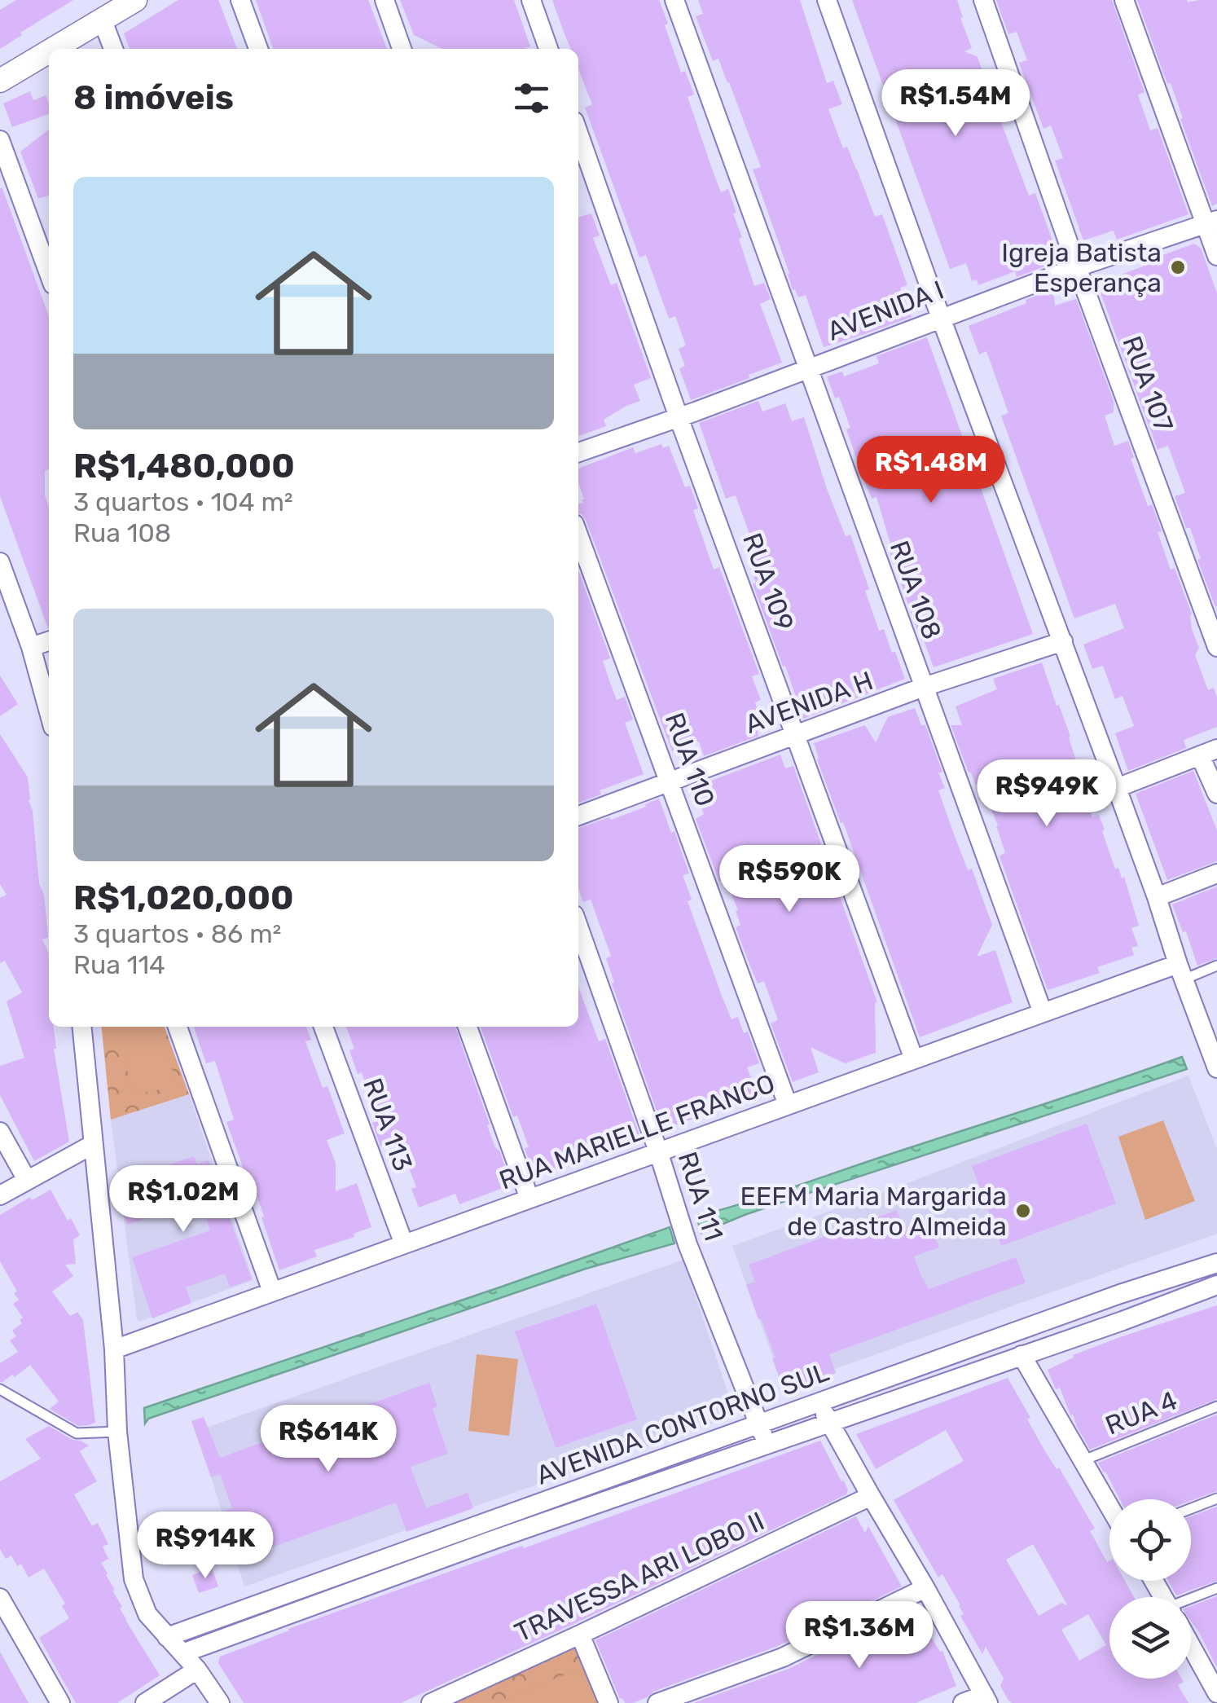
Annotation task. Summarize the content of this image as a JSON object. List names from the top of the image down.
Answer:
{
  "streets": {
    "street": [
      "AVENIDA I",
      "RUA 107",
      "RUA 109",
      "RUA 108",
      "AVENIDA H",
      "RUA 110",
      "RUA 113",
      "RUA MARIELLE FRANCO",
      "RUA 111",
      "AVENIDA CONTORNO SUL",
      "TRAVESSA ARI LOBO II"
    ],
    "lane": ["RUA 4"]
  },
  "crossings": [
    ["AVENIDA I", "RUA 107"],
    ["AVENIDA I", "RUA 109"],
    ["AVENIDA I", "RUA 108"],
    ["RUA 109", "AVENIDA H"],
    ["RUA 109", "RUA MARIELLE FRANCO"],
    ["RUA 108", "AVENIDA H"],
    ["RUA 108", "RUA MARIELLE FRANCO"],
    ["AVENIDA H", "RUA 110"],
    ["RUA 110", "RUA MARIELLE FRANCO"],
    ["RUA 113", "RUA MARIELLE FRANCO"],
    ["RUA MARIELLE FRANCO", "RUA 111"],
    ["RUA 111", "AVENIDA CONTORNO SUL"]
  ],
  "places": ["Igreja Batista Esperança", "EEFM Maria Margarida de Castro Almeida"],
  "page": {
    "heading": "8 imóveis",
    "price": [
      "R$1.54M",
      "R$1.48M",
      "R$949K",
      "R$590K",
      "R$1.02M",
      "R$614K",
      "R$914K",
      "R$1.36M"
    ],
    "list": [
      {
        "name": "R$1,480,000",
        "note": "3 quartos · 104 m² · Rua 108"
      },
      {
        "name": "R$1,020,000",
        "note": "3 quartos · 86 m² · Rua 114"
      }
    ]
  }
}
